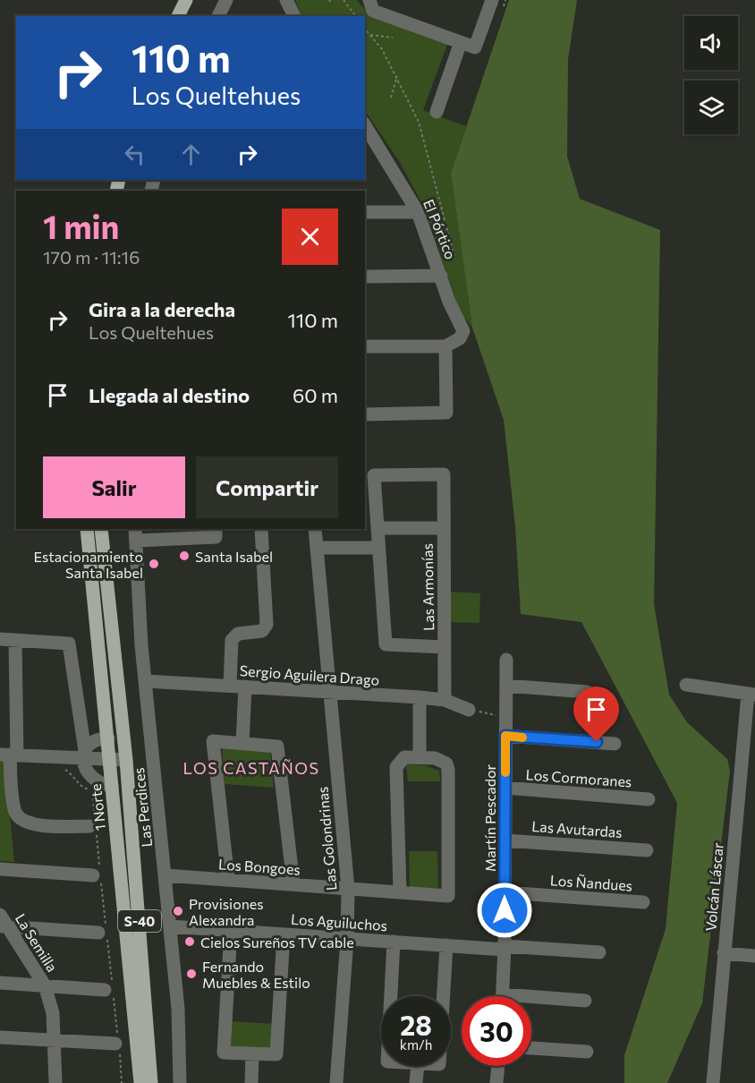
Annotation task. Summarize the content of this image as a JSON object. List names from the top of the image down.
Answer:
{
  "streets": {
    "main road": ["1 Norte", "S-40"],
    "street": [
      "El Pórtico",
      "Las Armonías",
      "Sergio Aguilera Drago",
      "Los Cormoranes",
      "Las Perdices",
      "Martín Pescador",
      "Las Avutardas",
      "Las Golondrinas",
      "Los Bongoes",
      "Los Ñandues",
      "Volcán Láscar",
      "Los Aguiluchos",
      "La Semilla"
    ]
  },
  "crossings": [
    ["Las Armonías", "Sergio Aguilera Drago"],
    ["Sergio Aguilera Drago", "Las Perdices"],
    ["Sergio Aguilera Drago", "Las Golondrinas"],
    ["Los Cormoranes", "Martín Pescador"],
    ["Las Perdices", "Los Bongoes"],
    ["Las Perdices", "Los Aguiluchos"],
    ["Martín Pescador", "Las Avutardas"],
    ["Martín Pescador", "Los Ñandues"],
    ["Martín Pescador", "Los Aguiluchos"],
    ["Las Golondrinas", "Los Bongoes"],
    ["Las Golondrinas", "Los Aguiluchos"]
  ],
  "districts": ["LOS CASTAÑOS"],
  "places": [
    "Santa Isabel",
    "Estacionamiento Santa Isabel",
    "Provisiones Alexandra",
    "Cielos Sureños TV cable",
    "Fernando Muebles & Estilo"
  ],
  "page": {
    "turn": ["110 m", "Los Queltehues"],
    "heading": ["1 min", "170 m · 11:16"],
    "list": [
      {
        "name": "Gira a la derecha",
        "note": "Los Queltehues",
        "value": "110 m"
      },
      {
        "name": "Llegada al destino",
        "value": "60 m"
      }
    ],
    "buttons": ["Salir", "Compartir"],
    "speed": "28 km/h",
    "limit": "30"
  }
}
